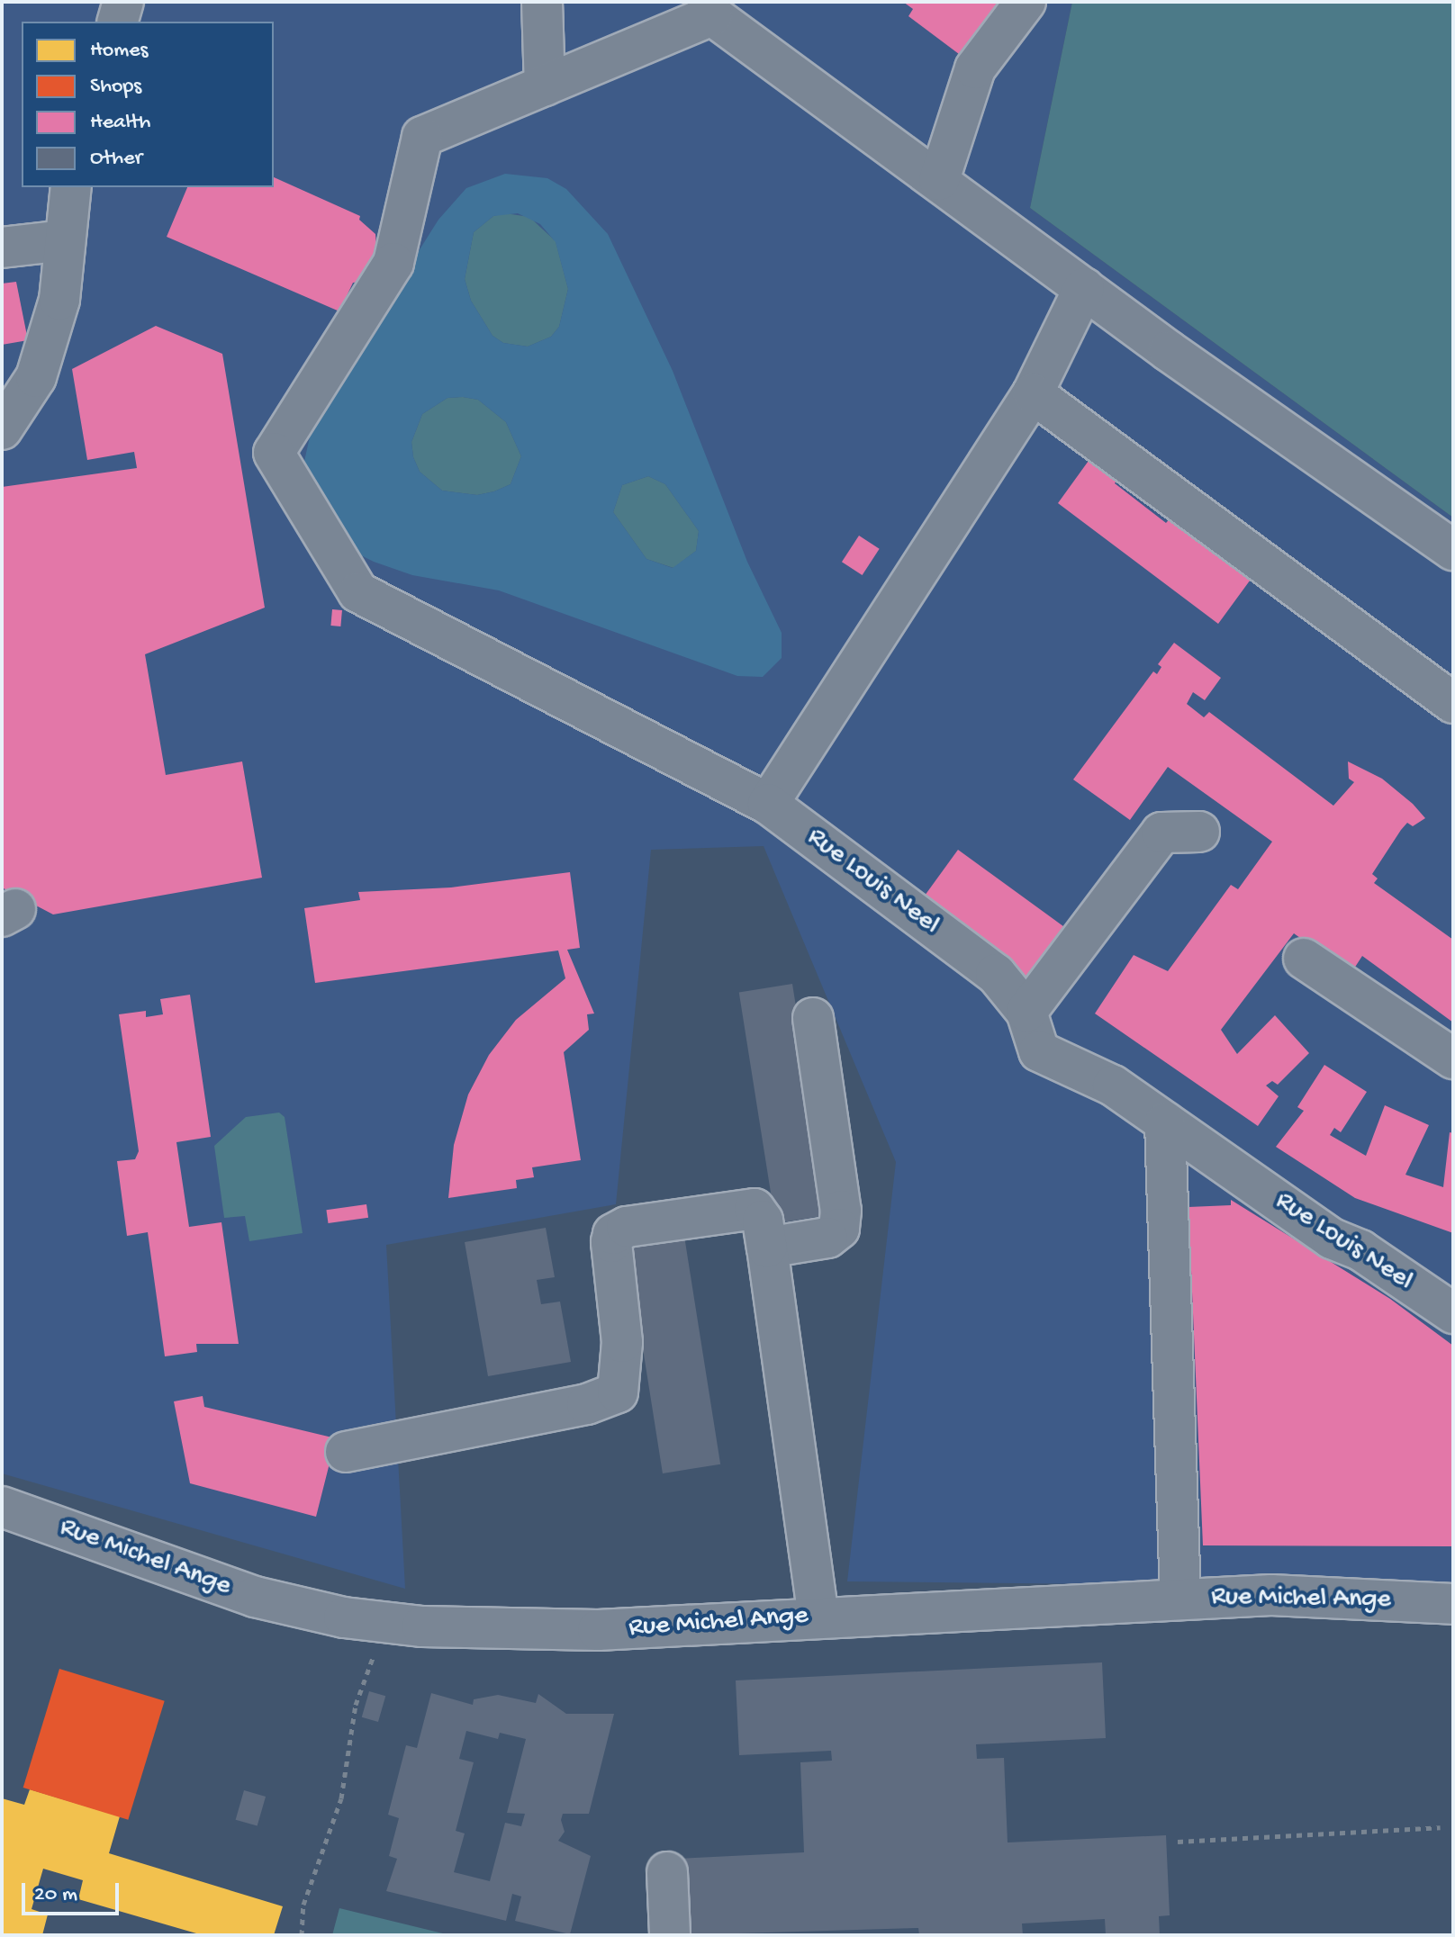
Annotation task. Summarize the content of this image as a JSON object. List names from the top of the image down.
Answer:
{
  "streets": {
    "street": ["Rue Louis Neel", "Rue Michel Ange"]
  },
  "legend": [
    "Homes",
    "Shops",
    "Health",
    "Other"
  ],
  "scale_bar": "20 m"
}
